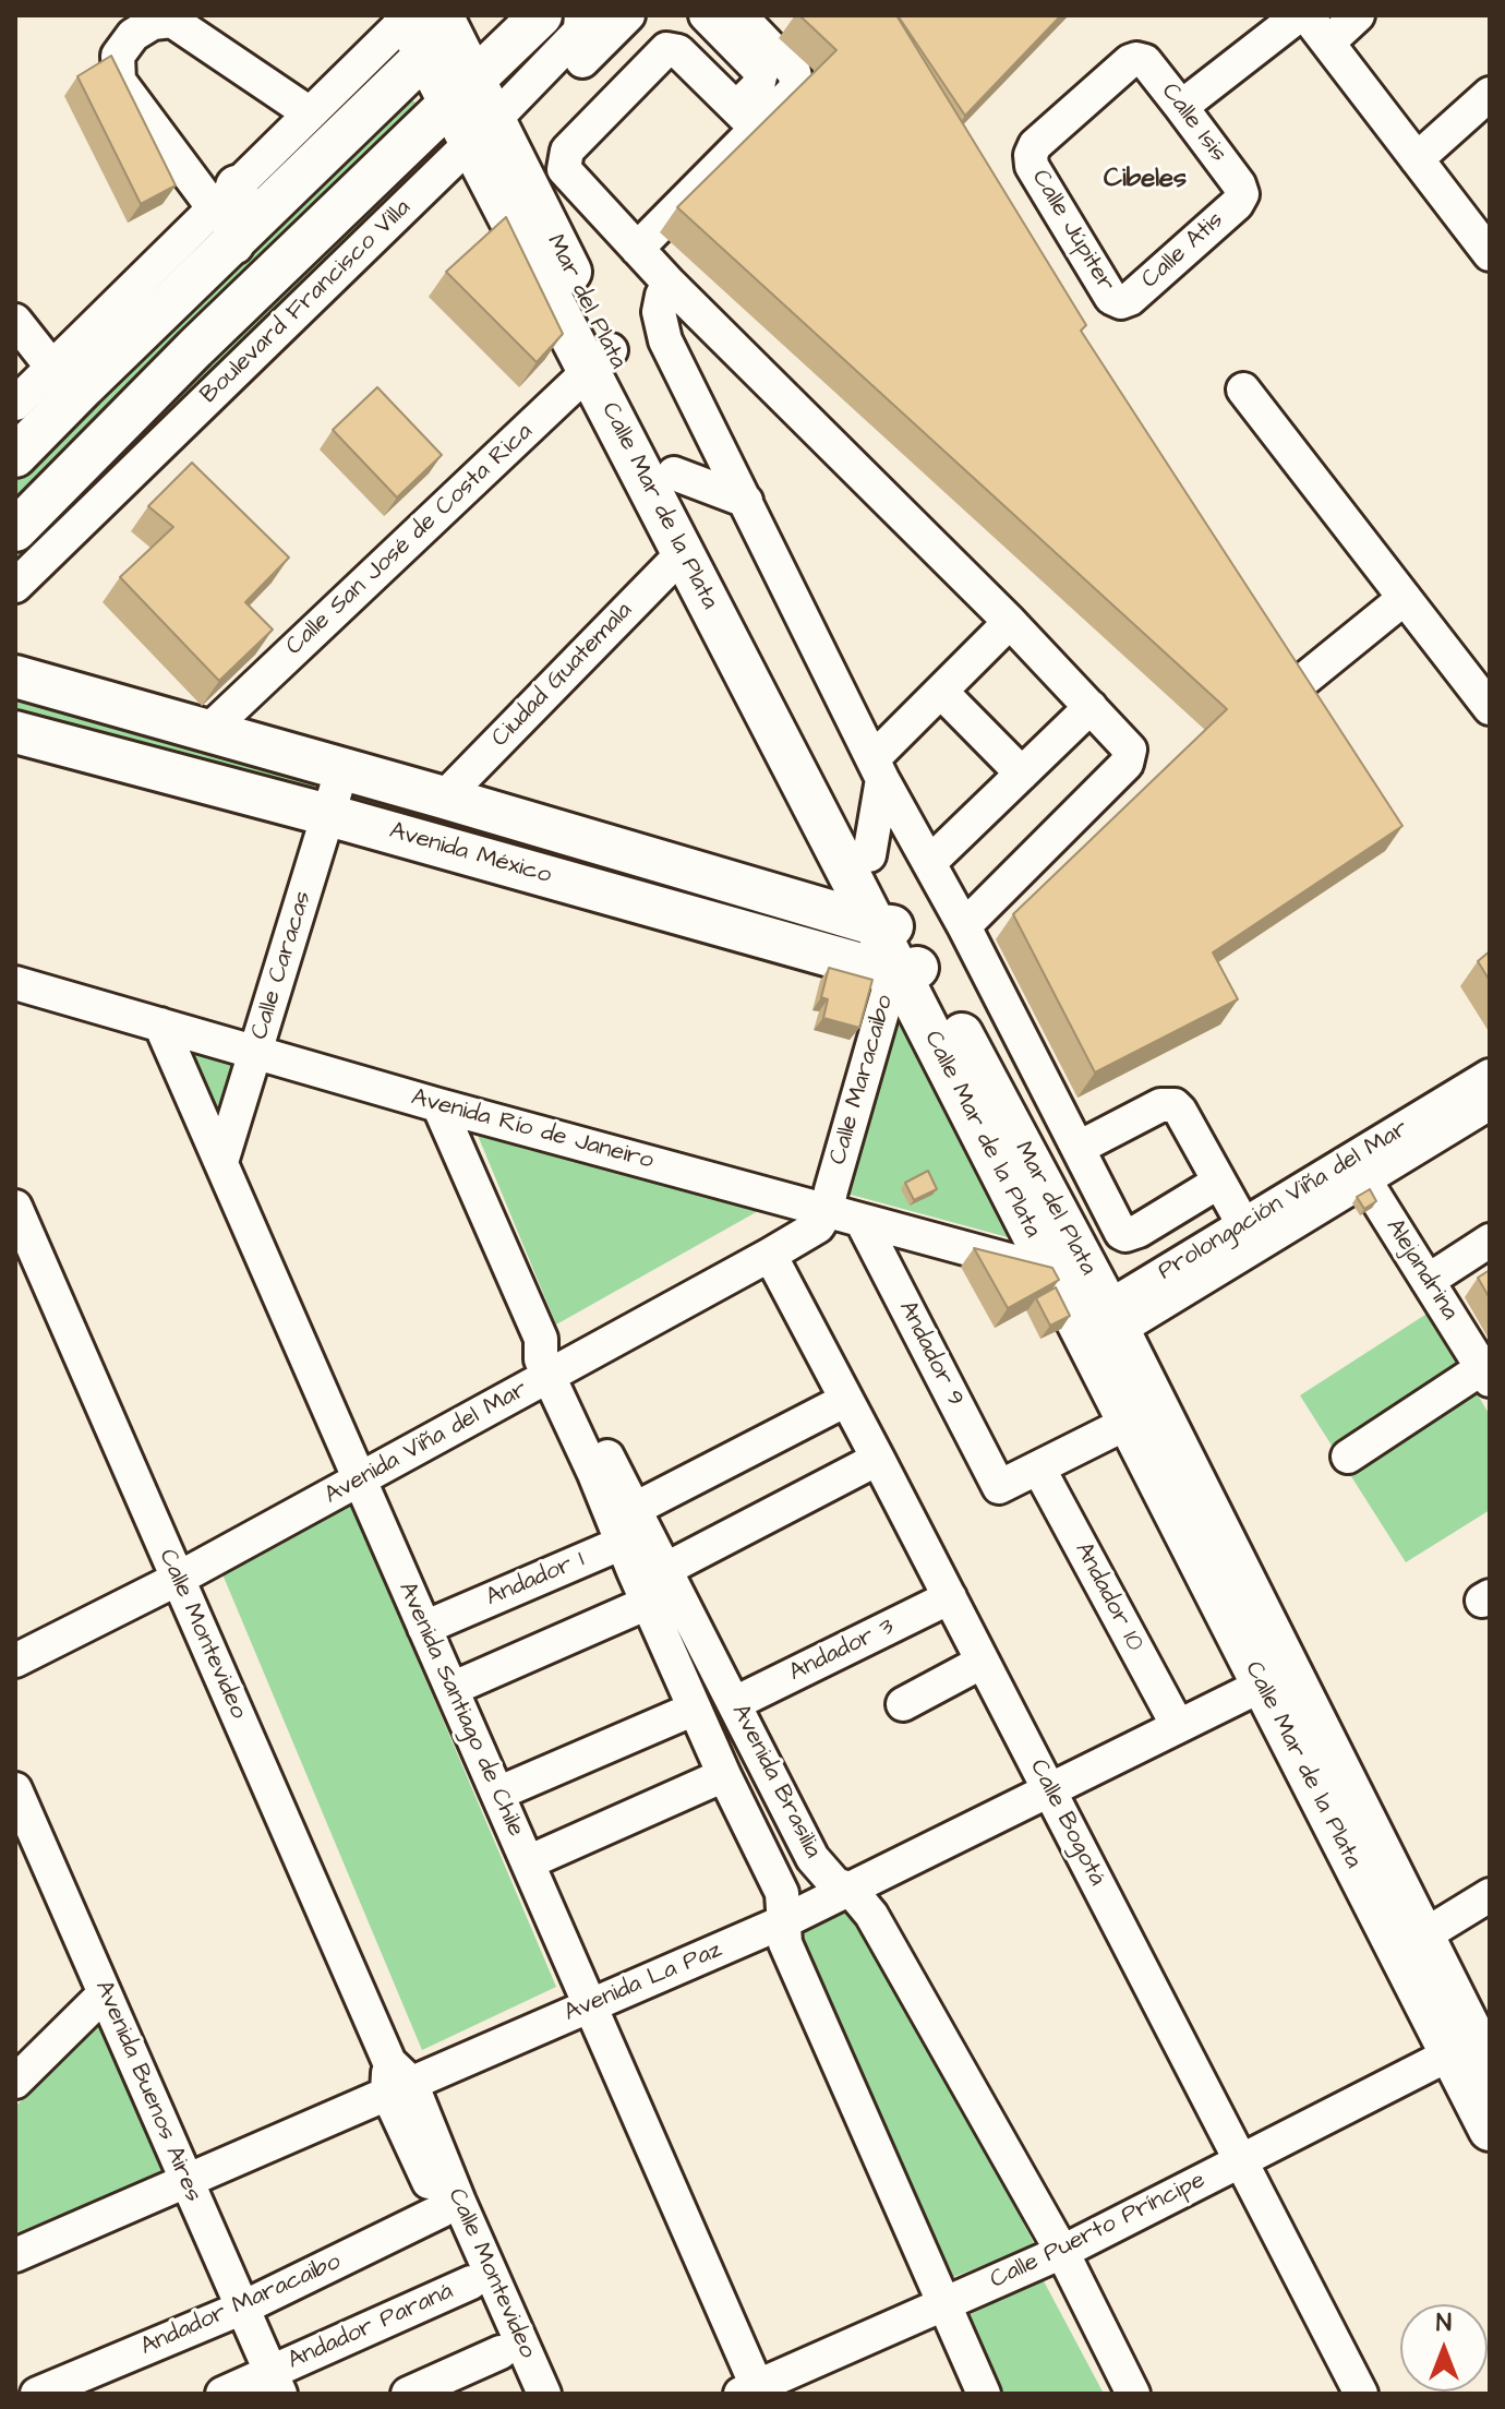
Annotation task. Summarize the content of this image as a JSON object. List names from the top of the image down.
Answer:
{
  "streets": {
    "main road": [
      "Boulevard Francisco Villa",
      "Mar del Plata",
      "Calle Mar de la Plata",
      "Avenida México"
    ],
    "street": [
      "Calle Isis",
      "Calle Júpiter",
      "Calle Atis",
      "Calle San José de Costa Rica",
      "Ciudad Guatemala",
      "Calle Caracas",
      "Calle Maracaibo",
      "Avenida Río de Janeiro",
      "Prolongación Viña del Mar",
      "Alejandrina",
      "Andador 9",
      "Avenida Viña del Mar",
      "Andador 1",
      "Andador 10",
      "Calle Montevideo",
      "Andador 3",
      "Avenida Santiago de Chile",
      "Avenida Brasilia",
      "Calle Bogotá",
      "Avenida La Paz",
      "Avenida Buenos Aires",
      "Calle Puerto Príncipe",
      "Andador Maracaibo",
      "Andador Paraná"
    ]
  },
  "crossings": [
    ["Calle Isis", "Calle Júpiter"],
    ["Calle Isis", "Calle Atis"],
    ["Calle Júpiter", "Calle Atis"],
    ["Boulevard Francisco Villa", "Mar del Plata"],
    ["Mar del Plata", "Calle Mar de la Plata"],
    ["Mar del Plata", "Calle San José de Costa Rica"],
    ["Mar del Plata", "Avenida México"],
    ["Mar del Plata", "Calle Maracaibo"],
    ["Mar del Plata", "Prolongación Viña del Mar"],
    ["Calle Mar de la Plata", "Calle San José de Costa Rica"],
    ["Calle Mar de la Plata", "Ciudad Guatemala"],
    ["Calle Mar de la Plata", "Avenida México"],
    ["Calle Mar de la Plata", "Calle Maracaibo"],
    ["Calle Mar de la Plata", "Avenida Río de Janeiro"],
    ["Calle Mar de la Plata", "Prolongación Viña del Mar"],
    ["Calle Mar de la Plata", "Avenida La Paz"],
    ["Calle Mar de la Plata", "Calle Puerto Príncipe"],
    ["Calle San José de Costa Rica", "Avenida México"],
    ["Ciudad Guatemala", "Avenida México"],
    ["Avenida México", "Calle Caracas"],
    ["Avenida México", "Calle Maracaibo"],
    ["Calle Caracas", "Avenida Río de Janeiro"],
    ["Calle Caracas", "Avenida Santiago de Chile"],
    ["Calle Maracaibo", "Avenida Río de Janeiro"],
    ["Calle Maracaibo", "Avenida Viña del Mar"],
    ["Avenida Río de Janeiro", "Andador 9"],
    ["Avenida Río de Janeiro", "Avenida Viña del Mar"],
    ["Avenida Río de Janeiro", "Avenida Santiago de Chile"],
    ["Avenida Río de Janeiro", "Avenida Brasilia"],
    ["Prolongación Viña del Mar", "Alejandrina"],
    ["Andador 9", "Andador 10"],
    ["Avenida Viña del Mar", "Calle Montevideo"],
    ["Avenida Viña del Mar", "Avenida Santiago de Chile"],
    ["Avenida Viña del Mar", "Avenida Brasilia"],
    ["Avenida Viña del Mar", "Calle Bogotá"],
    ["Andador 1", "Avenida Santiago de Chile"],
    ["Andador 1", "Avenida Brasilia"],
    ["Andador 1", "Calle Bogotá"],
    ["Andador 10", "Avenida La Paz"],
    ["Calle Montevideo", "Avenida La Paz"],
    ["Calle Montevideo", "Andador Maracaibo"],
    ["Calle Montevideo", "Andador Paraná"],
    ["Andador 3", "Avenida Brasilia"],
    ["Andador 3", "Calle Bogotá"],
    ["Avenida Santiago de Chile", "Avenida La Paz"],
    ["Avenida Santiago de Chile", "Calle Puerto Príncipe"],
    ["Avenida Brasilia", "Avenida La Paz"],
    ["Avenida Brasilia", "Calle Puerto Príncipe"],
    ["Calle Bogotá", "Avenida La Paz"],
    ["Calle Bogotá", "Calle Puerto Príncipe"],
    ["Avenida La Paz", "Avenida Buenos Aires"],
    ["Avenida Buenos Aires", "Andador Maracaibo"],
    ["Avenida Buenos Aires", "Andador Paraná"]
  ],
  "districts": ["Cibeles"],
  "north": "top"
}
